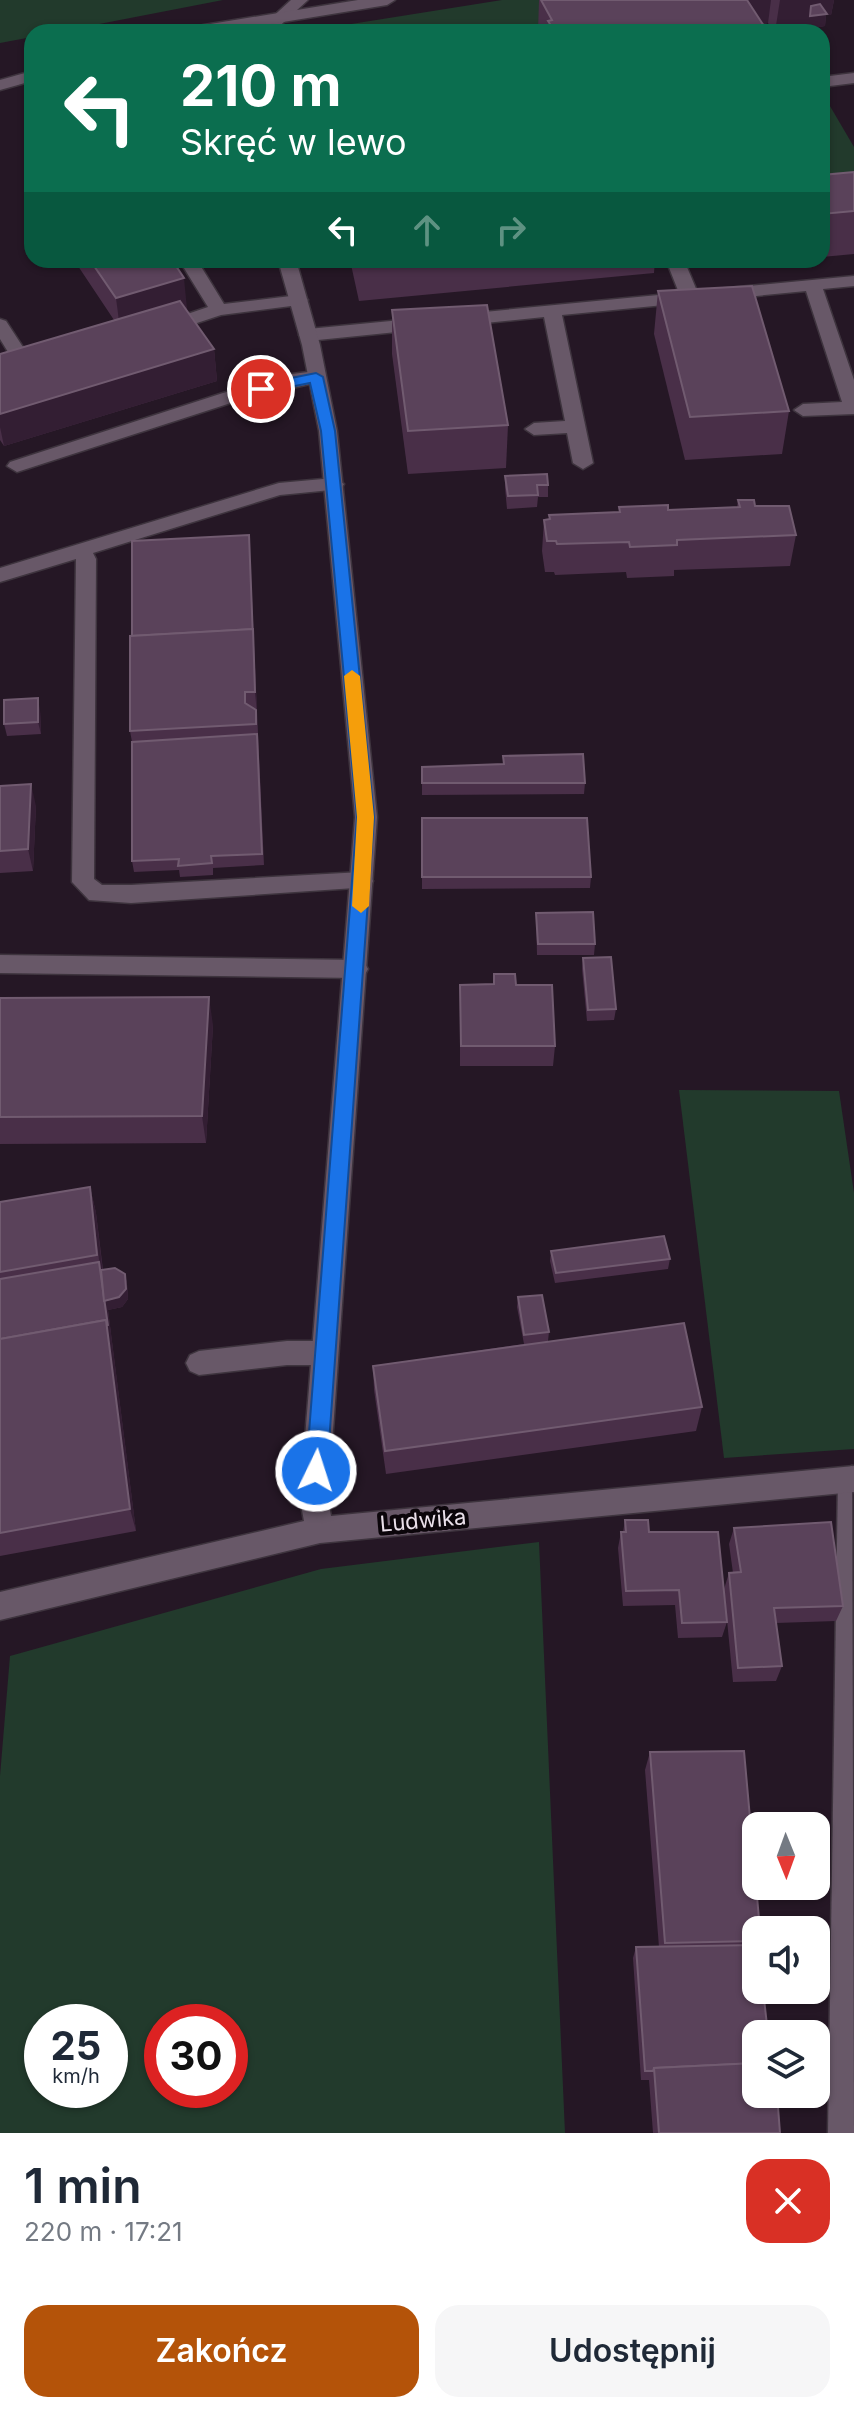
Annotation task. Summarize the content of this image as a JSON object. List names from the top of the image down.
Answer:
{
  "streets": {
    "street": ["Ludwika"]
  },
  "north": "bottom",
  "page": {
    "turn": ["210 m", "Skręć w lewo"],
    "speed": "25 km/h",
    "limit": "30",
    "heading": ["1 min", "220 m · 17:21"],
    "buttons": ["Zakończ", "Udostępnij"]
  }
}
